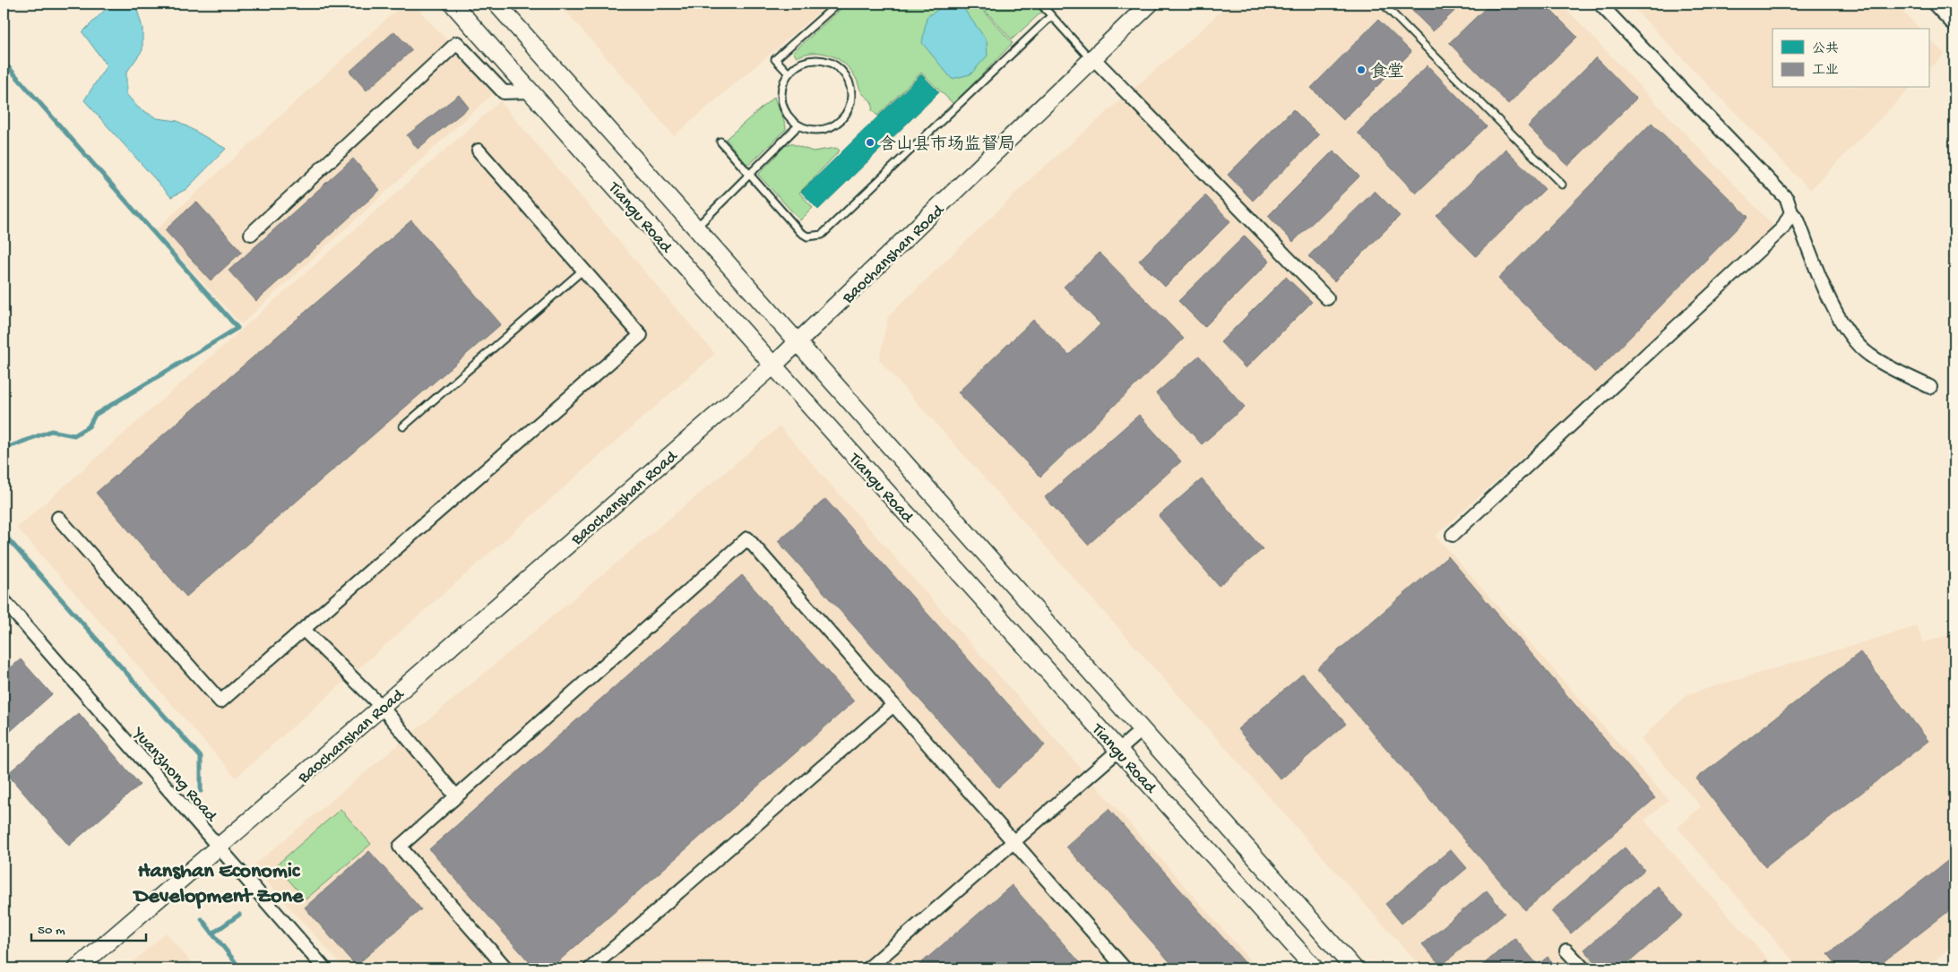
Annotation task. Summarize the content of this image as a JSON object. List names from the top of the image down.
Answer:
{
  "streets": {
    "main road": ["Tiangu Road", "Baochanshan Road"],
    "street": ["Yuanzhong Road"]
  },
  "crossings": [
    ["Tiangu Road", "Baochanshan Road"],
    ["Baochanshan Road", "Yuanzhong Road"]
  ],
  "districts": ["Hanshan Economic Development Zone"],
  "places": ["食堂", "含山县市场监督局"],
  "legend": ["公共", "工业"],
  "scale_bar": "50 m"
}
